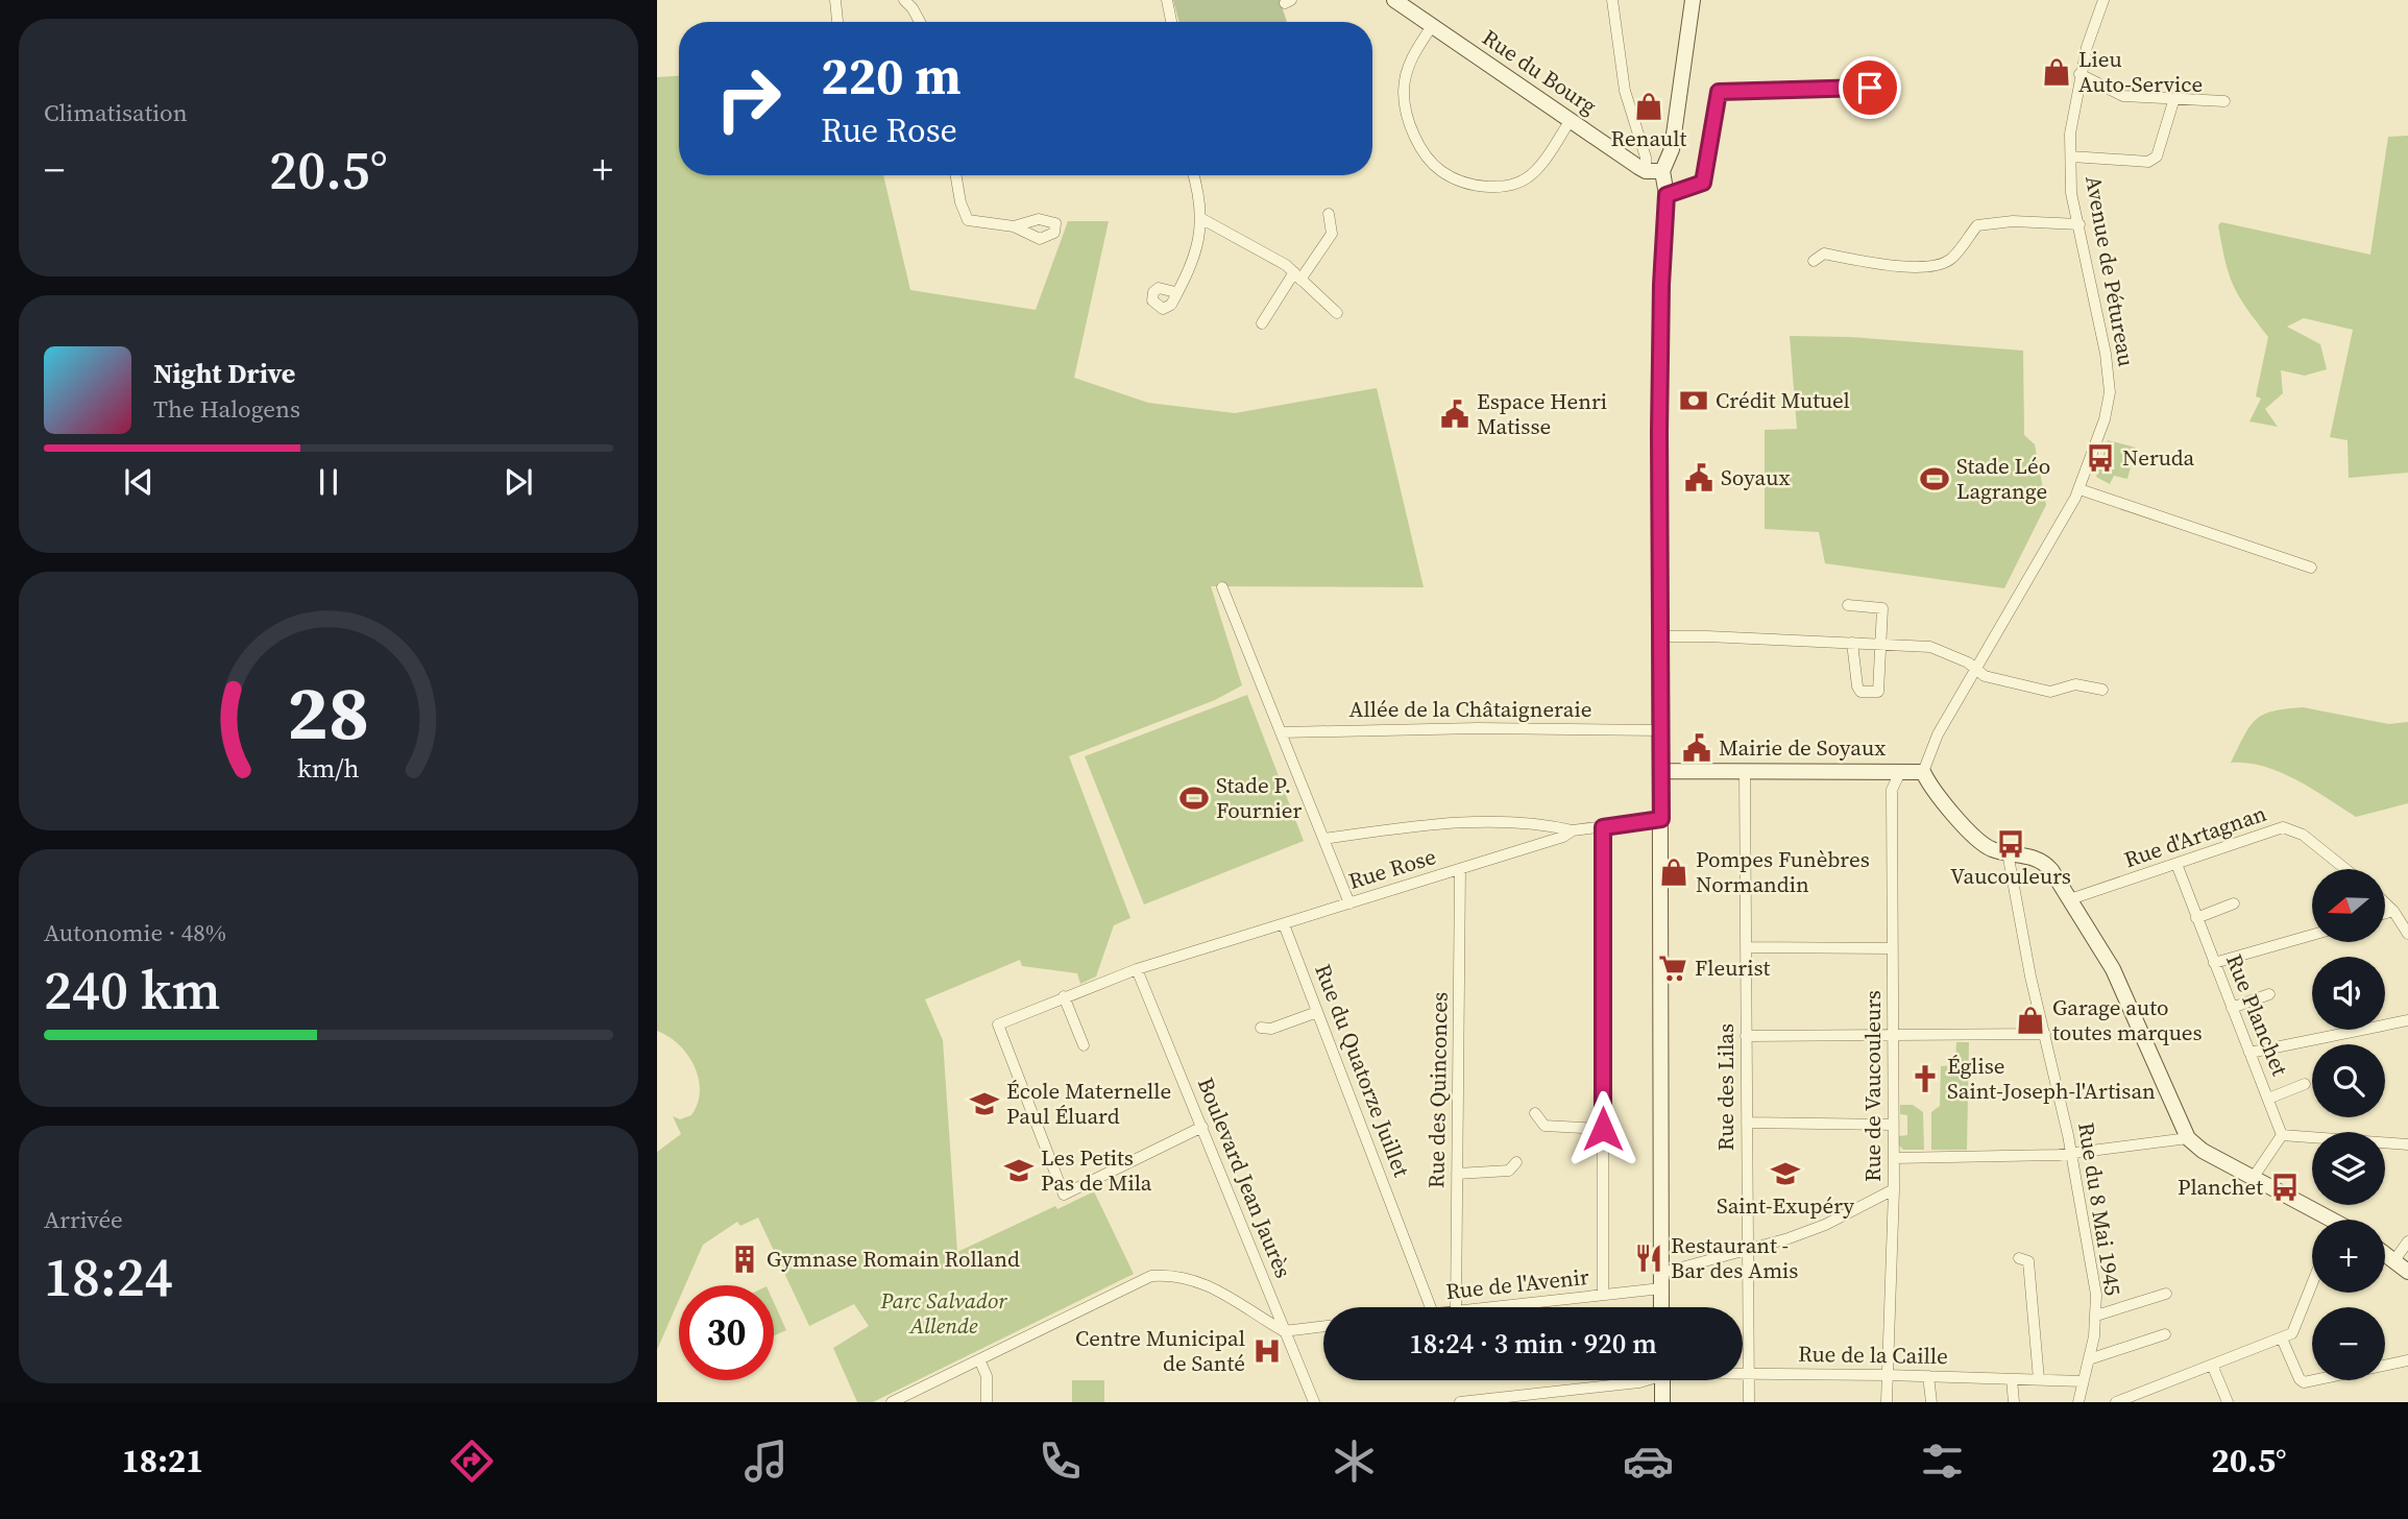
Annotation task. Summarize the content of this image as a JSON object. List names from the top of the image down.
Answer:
{
  "streets": {
    "main road": ["Rue du Bourg"],
    "street": [
      "Avenue de Pétureau",
      "Allée de la Châtaigneraie",
      "Rue d'Artagnan",
      "Rue Rose",
      "Rue Planchet",
      "Rue du Quatorze Juillet",
      "Rue de Vaucouleurs",
      "Rue des Lilas",
      "Rue des Quinconces",
      "Boulevard Jean Jaurès",
      "Rue du 8 Mai 1945",
      "Rue de l'Avenir",
      "Rue de la Caille"
    ]
  },
  "crossings": [
    ["Rue d'Artagnan", "Rue Planchet"],
    ["Rue Rose", "Rue du Quatorze Juillet"],
    ["Rue Rose", "Rue des Quinconces"],
    ["Rue Rose", "Boulevard Jean Jaurès"],
    ["Rue de Vaucouleurs", "Rue de l'Avenir"],
    ["Rue de Vaucouleurs", "Rue de la Caille"],
    ["Rue des Lilas", "Rue de l'Avenir"],
    ["Rue des Lilas", "Rue de la Caille"],
    ["Rue du 8 Mai 1945", "Rue de la Caille"]
  ],
  "parks": ["Parc Salvador Allende"],
  "places": {
    "shop": [
      "Lieu Auto-Service",
      "Renault",
      "Pompes Funèbres Normandin",
      "Garage auto toutes marques"
    ],
    "bank": ["Crédit Mutuel"],
    "public building": ["Espace Henri Matisse", "Soyaux", "Mairie de Soyaux"],
    "bus stop": ["Neruda", "Vaucouleurs", "Planchet"],
    "sports": ["Stade Léo Lagrange", "Stade P. Fournier"],
    "supermarket": ["Fleurist"],
    "church": ["Église Saint-Joseph-l'Artisan"],
    "school or university": ["École Maternelle Paul Éluard", "Les Petits Pas de Mila", "Saint-Exupéry"],
    "restaurant": ["Restaurant - Bar des Amis"],
    "building": ["Gymnase Romain Rolland"],
    "hospital": ["Centre Municipal de Santé"]
  },
  "north": "left",
  "page": {
    "tile": [
      "Climatisation",
      ["Autonomie · 48%", "240 km"],
      ["Arrivée", "18:24"]
    ],
    "turn": ["220 m", "Rue Rose"],
    "heat": ["−", "20.5°", "+"],
    "song": ["Night Drive", "The Halogens"],
    "map_buttons": ["+", "−"],
    "limit": "30",
    "trip": "18:24 · 3 min · 920 m",
    "tabs": ["18:21", "20.5°"],
    "gauge": ["28", "km/h"]
  }
}
